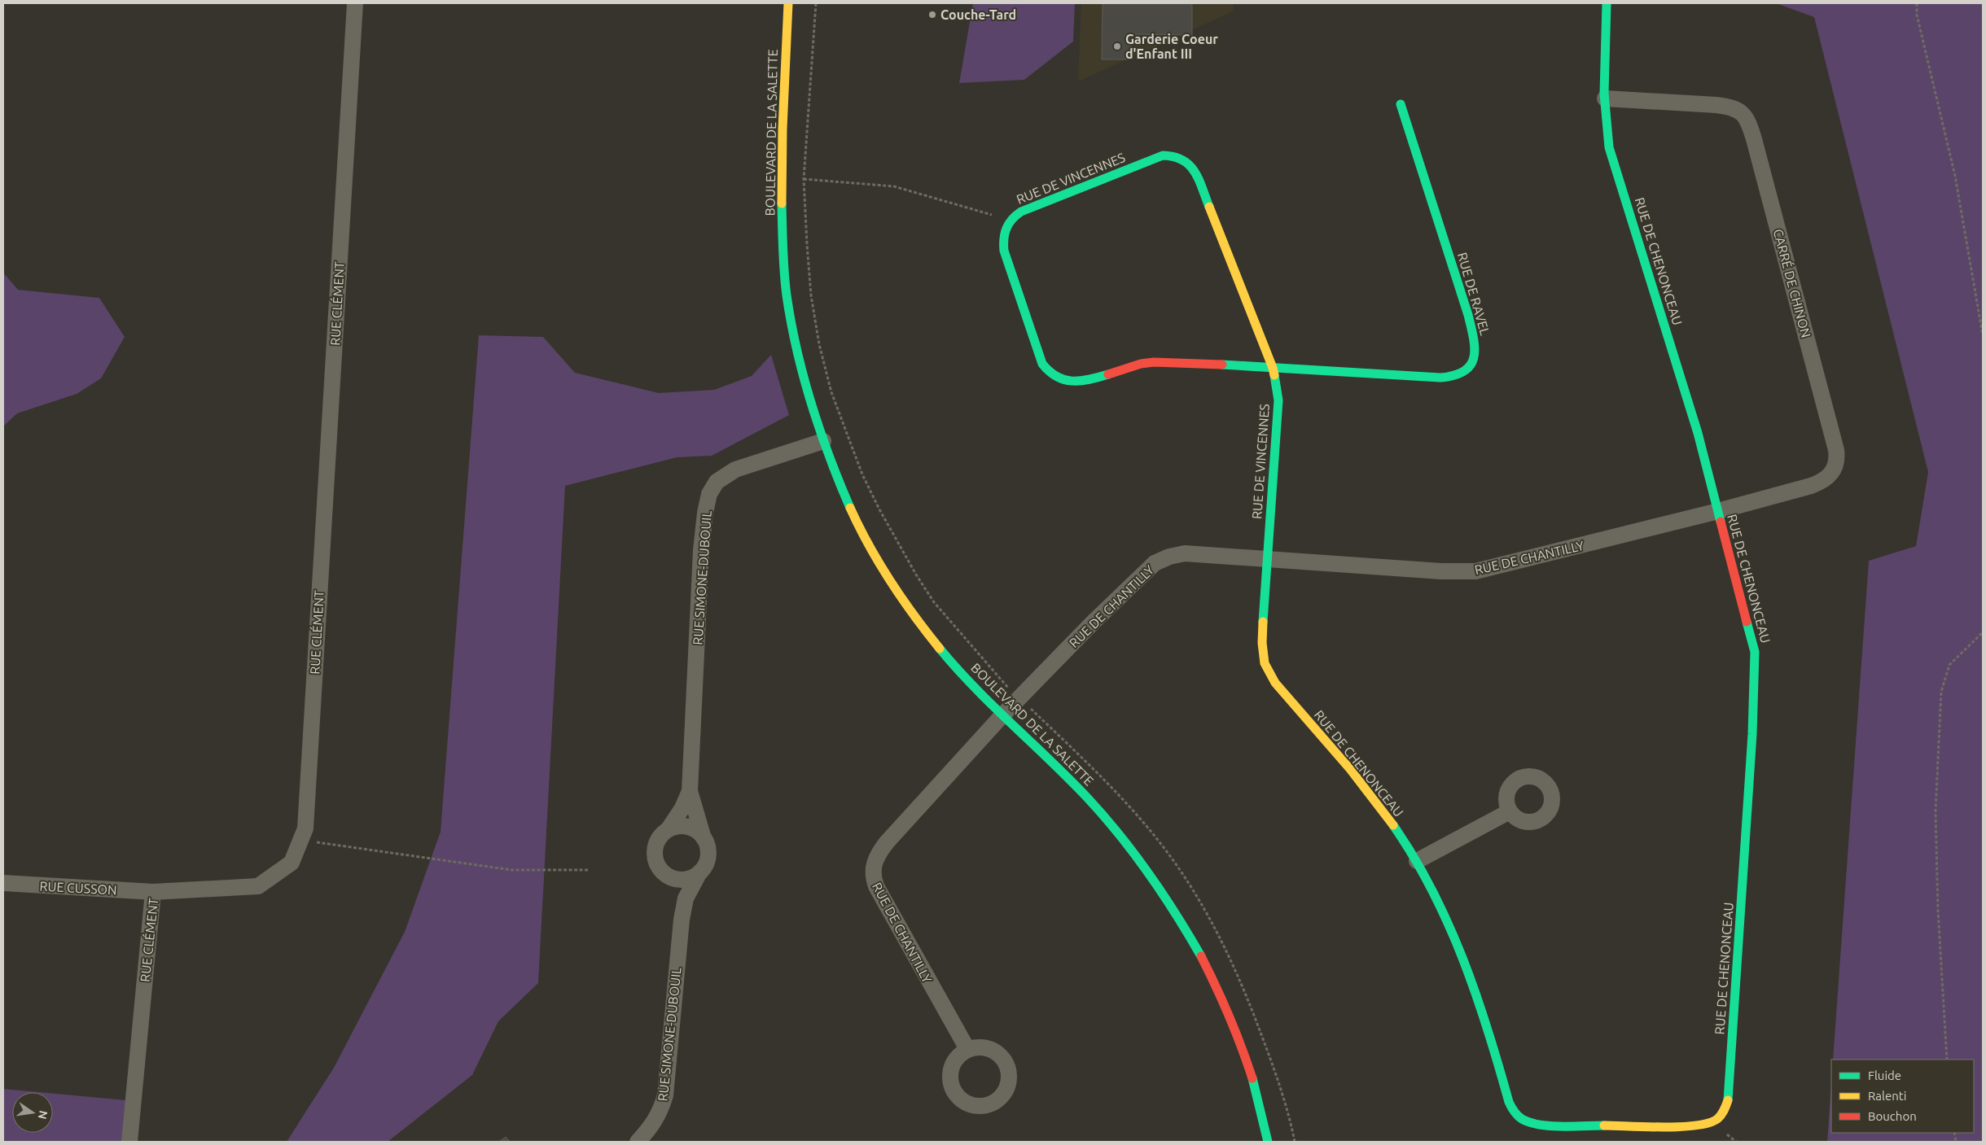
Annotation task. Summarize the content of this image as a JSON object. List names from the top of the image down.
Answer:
{
  "streets": {
    "street": [
      "BOULEVARD DE LA SALETTE",
      "RUE DE VINCENNES",
      "RUE DE CHENONCEAU",
      "CARRÉ DE CHINON",
      "RUE DE RAVEL",
      "RUE CLÉMENT",
      "RUE DE CHANTILLY",
      "RUE SIMONE-DUBOUIL",
      "RUE CUSSON"
    ]
  },
  "crossings": [
    ["BOULEVARD DE LA SALETTE", "RUE DE CHANTILLY"],
    ["BOULEVARD DE LA SALETTE", "RUE SIMONE-DUBOUIL"],
    ["RUE DE VINCENNES", "RUE DE CHENONCEAU"],
    ["RUE DE VINCENNES", "RUE DE RAVEL"],
    ["RUE DE VINCENNES", "RUE DE CHANTILLY"],
    ["RUE DE CHENONCEAU", "CARRÉ DE CHINON"],
    ["RUE DE CHENONCEAU", "RUE DE CHANTILLY"],
    ["CARRÉ DE CHINON", "RUE DE CHANTILLY"],
    ["RUE CLÉMENT", "RUE CUSSON"]
  ],
  "places": ["Couche-Tard", "Garderie Coeur d'Enfant III"],
  "legend": ["Fluide", "Ralenti", "Bouchon"],
  "north": "right"
}
